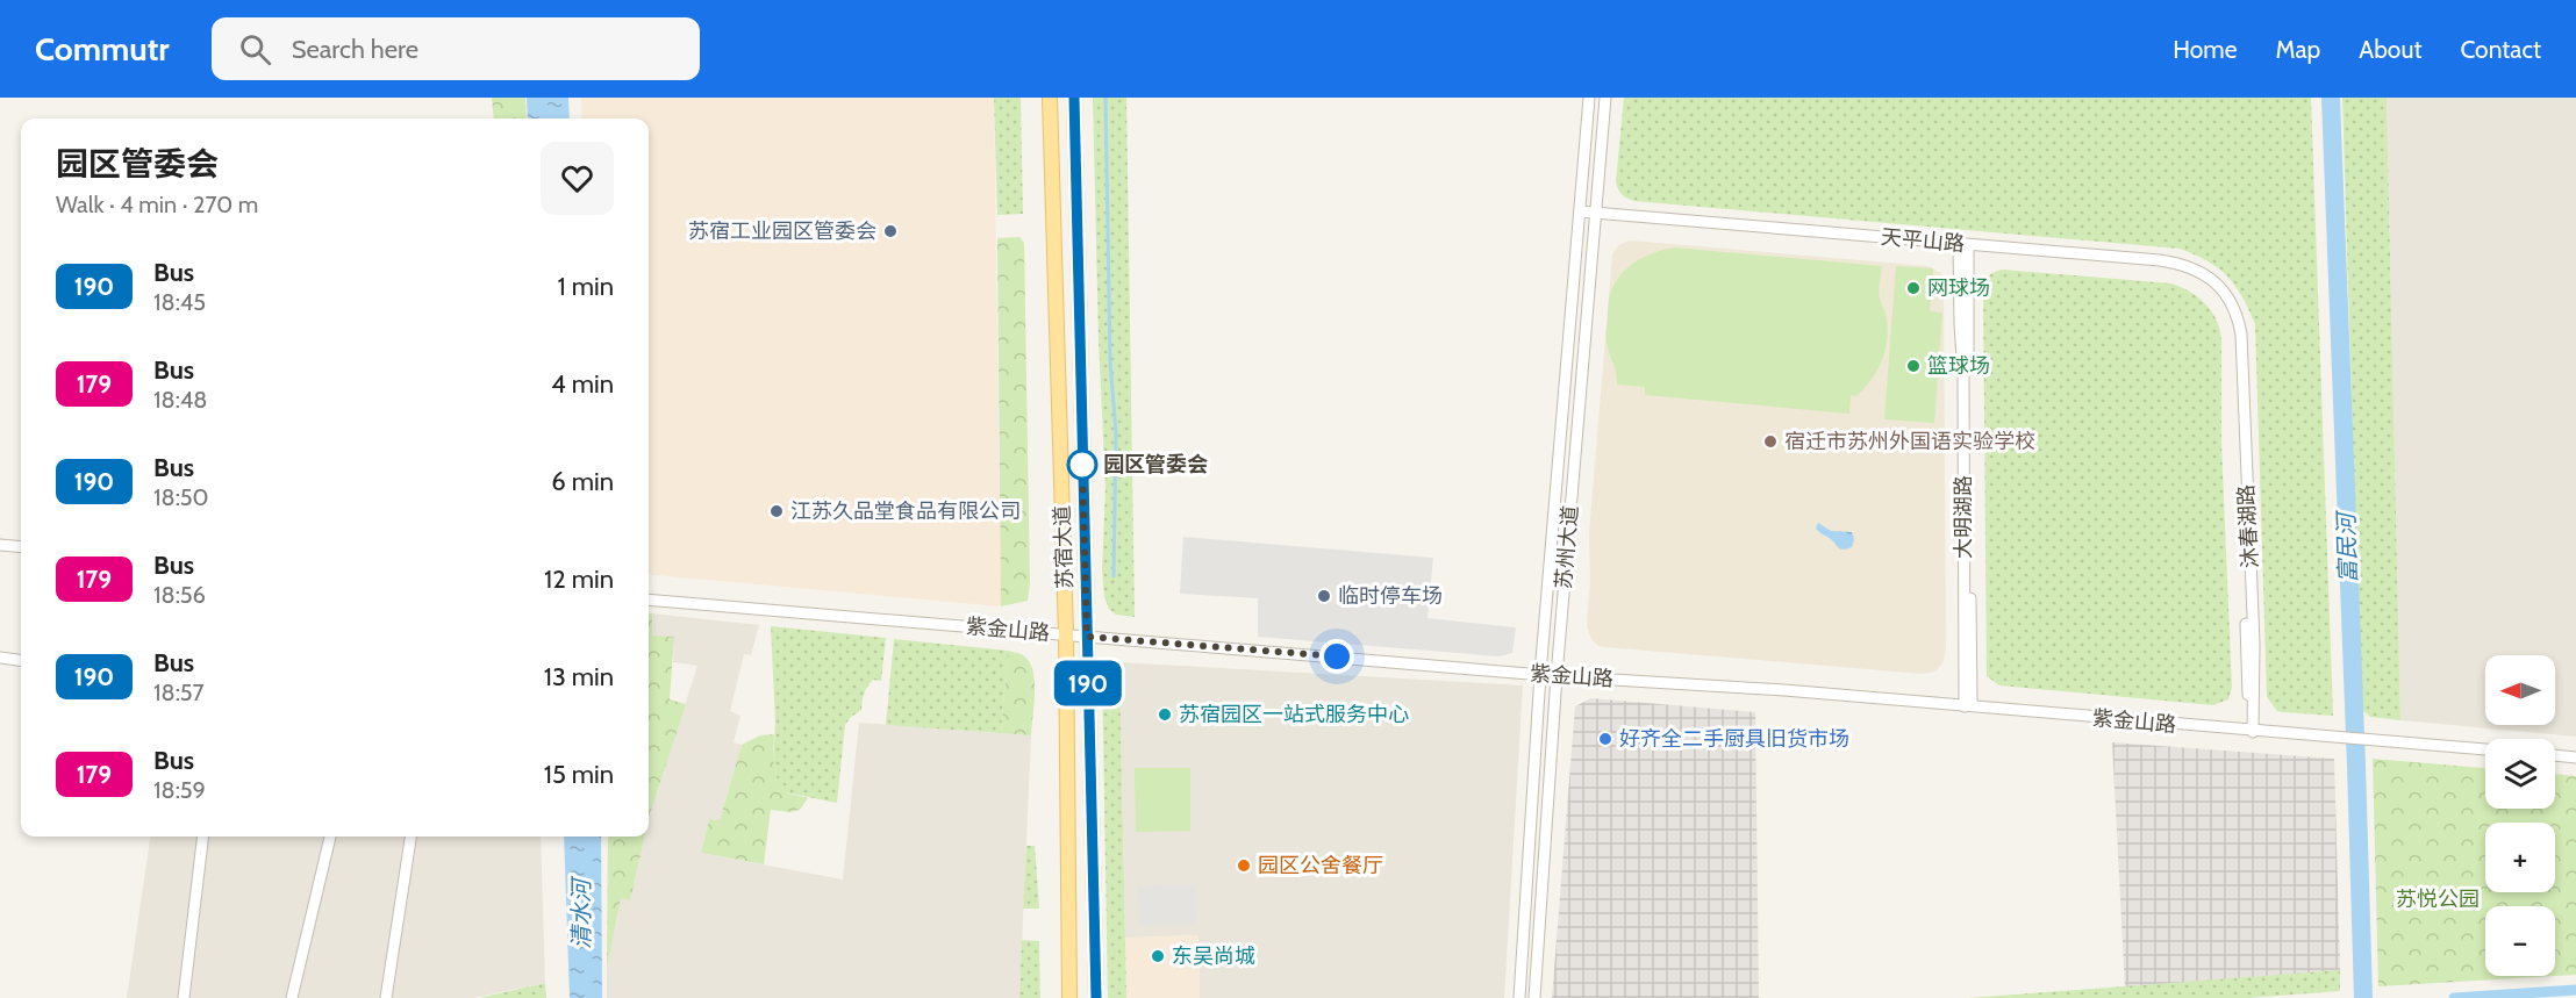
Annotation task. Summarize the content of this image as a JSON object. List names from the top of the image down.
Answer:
{
  "streets": {
    "main road": ["苏宿大道"],
    "street": [
      "天平山路",
      "大明湖路",
      "沐春湖路",
      "苏州大道",
      "紫金山路"
    ]
  },
  "crossings": [
    ["天平山路", "大明湖路"],
    ["天平山路", "沐春湖路"],
    ["天平山路", "苏州大道"],
    ["大明湖路", "紫金山路"],
    ["沐春湖路", "紫金山路"],
    ["苏宿大道", "紫金山路"],
    ["苏州大道", "紫金山路"]
  ],
  "water": ["富民河", "清水河"],
  "parks": ["苏悦公园"],
  "places": [
    "苏宿工业园区管委会",
    "网球场",
    "篮球场",
    "宿迁市苏州外国语实验学校",
    "园区管委会",
    "江苏久品堂食品有限公司",
    "临时停车场",
    "苏宿园区一站式服务中心",
    "好齐全二手厨具旧货市场",
    "园区公舍餐厅",
    "东吴尚城"
  ],
  "lines": ["bus line 190"],
  "north": "left",
  "page": {
    "header": "Commutr",
    "search": "Search here",
    "nav": [
      "Home",
      "Map",
      "About",
      "Contact"
    ],
    "on_map": "190",
    "heading": ["园区管委会", "Walk · 4 min · 270 m"],
    "list": [
      {
        "mark": "190",
        "name": "Bus",
        "note": "18:45",
        "value": "1 min"
      },
      {
        "mark": "179",
        "name": "Bus",
        "note": "18:48",
        "value": "4 min"
      },
      {
        "mark": "190",
        "name": "Bus",
        "note": "18:50",
        "value": "6 min"
      },
      {
        "mark": "179",
        "name": "Bus",
        "note": "18:56",
        "value": "12 min"
      },
      {
        "mark": "190",
        "name": "Bus",
        "note": "18:57",
        "value": "13 min"
      },
      {
        "mark": "179",
        "name": "Bus",
        "note": "18:59",
        "value": "15 min"
      }
    ],
    "map_buttons": ["+", "−"]
  }
}
